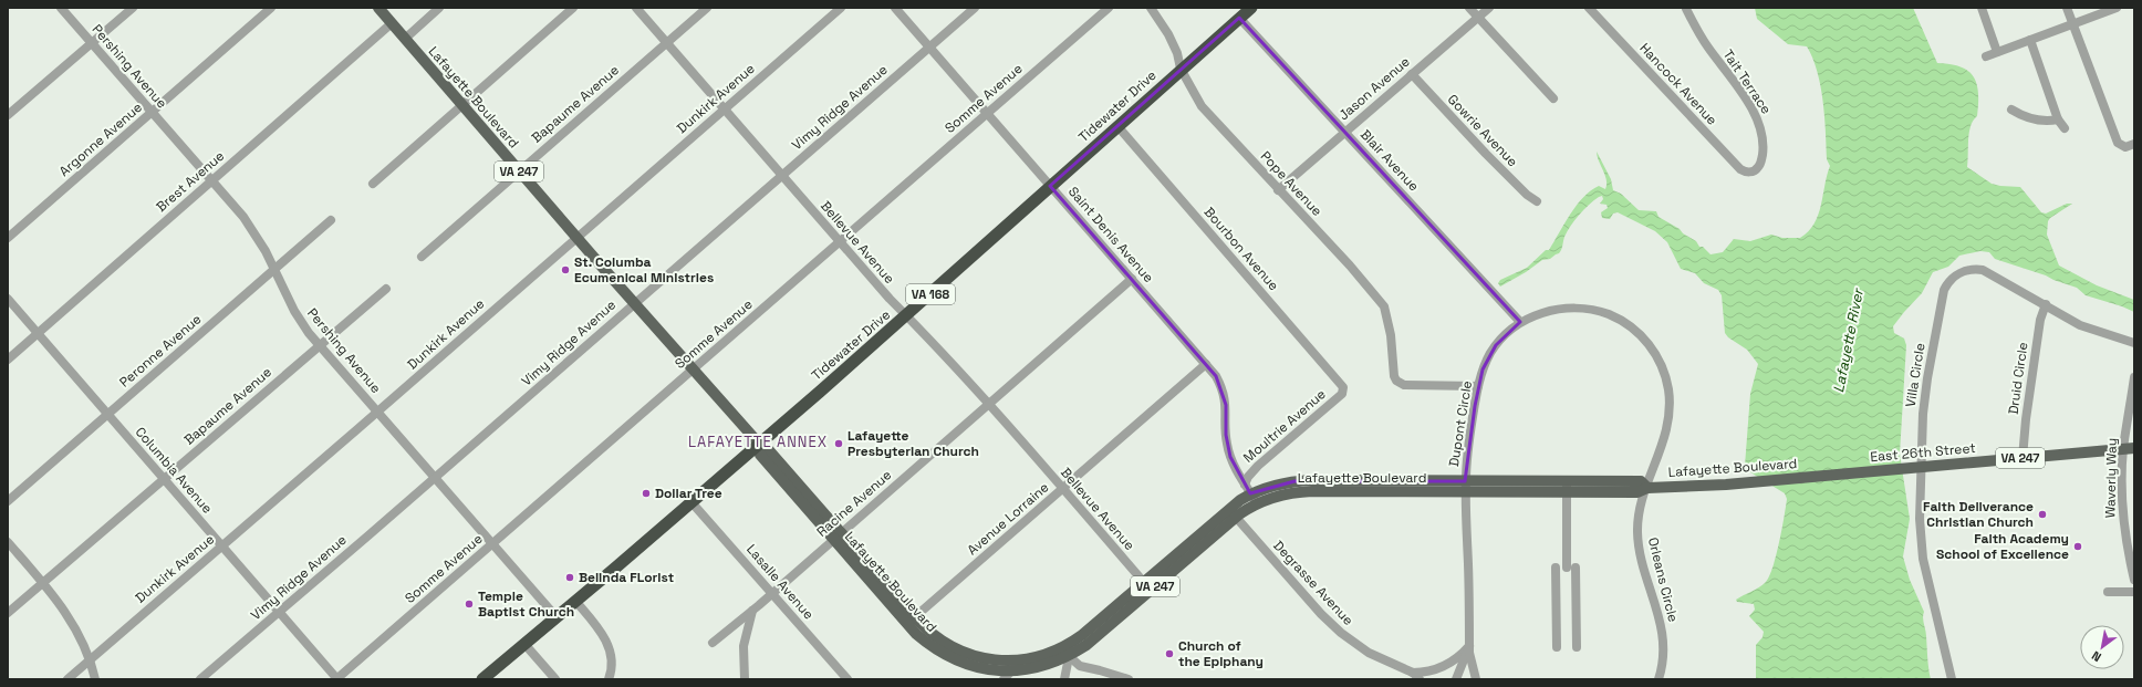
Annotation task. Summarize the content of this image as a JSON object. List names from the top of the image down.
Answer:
{
  "streets": {
    "highway": ["Tidewater Drive", "VA 168"],
    "main road": ["Lafayette Boulevard", "VA 247", "East 26th Street"],
    "street": [
      "Pershing Avenue",
      "Tait Terrace",
      "Hancock Avenue",
      "Jason Avenue",
      "Dunkirk Avenue",
      "Somme Avenue",
      "Bapaume Avenue",
      "Vimy Ridge Avenue",
      "Gowrie Avenue",
      "Argonne Avenue",
      "Blair Avenue",
      "Brest Avenue",
      "Pope Avenue",
      "Saint Denis Avenue",
      "Bellevue Avenue",
      "Bourbon Avenue",
      "Peronne Avenue",
      "Villa Circle",
      "Druid Circle",
      "Dupont Circle",
      "Moultrie Avenue",
      "Columbia Avenue",
      "Waverly Way",
      "Racine Avenue",
      "Avenue Lorraine",
      "Orleans Circle",
      "Lasalle Avenue",
      "Degrasse Avenue"
    ]
  },
  "crossings": [
    ["Pershing Avenue", "Dunkirk Avenue"],
    ["Pershing Avenue", "Somme Avenue"],
    ["Pershing Avenue", "Bapaume Avenue"],
    ["Pershing Avenue", "Tidewater Drive"],
    ["Pershing Avenue", "Vimy Ridge Avenue"],
    ["Pershing Avenue", "Argonne Avenue"],
    ["Pershing Avenue", "Brest Avenue"],
    ["Pershing Avenue", "Peronne Avenue"],
    ["Tait Terrace", "Hancock Avenue"],
    ["Jason Avenue", "Gowrie Avenue"],
    ["Jason Avenue", "Blair Avenue"],
    ["Jason Avenue", "Pope Avenue"],
    ["Lafayette Boulevard", "Dunkirk Avenue"],
    ["Lafayette Boulevard", "Somme Avenue"],
    ["Lafayette Boulevard", "Bapaume Avenue"],
    ["Lafayette Boulevard", "Tidewater Drive"],
    ["Lafayette Boulevard", "Vimy Ridge Avenue"],
    ["Lafayette Boulevard", "Brest Avenue"],
    ["Lafayette Boulevard", "Saint Denis Avenue"],
    ["Lafayette Boulevard", "Bellevue Avenue"],
    ["Lafayette Boulevard", "Dupont Circle"],
    ["Lafayette Boulevard", "Moultrie Avenue"],
    ["Lafayette Boulevard", "East 26th Street"],
    ["Lafayette Boulevard", "Racine Avenue"],
    ["Lafayette Boulevard", "Avenue Lorraine"],
    ["Lafayette Boulevard", "Orleans Circle"],
    ["Lafayette Boulevard", "Degrasse Avenue"],
    ["Dunkirk Avenue", "Bellevue Avenue"],
    ["Dunkirk Avenue", "Columbia Avenue"],
    ["Somme Avenue", "Saint Denis Avenue"],
    ["Somme Avenue", "Bellevue Avenue"],
    ["Somme Avenue", "Columbia Avenue"],
    ["Bapaume Avenue", "Bellevue Avenue"],
    ["Bapaume Avenue", "Columbia Avenue"],
    ["Tidewater Drive", "Blair Avenue"],
    ["Tidewater Drive", "Pope Avenue"],
    ["Tidewater Drive", "Saint Denis Avenue"],
    ["Tidewater Drive", "Bellevue Avenue"],
    ["Tidewater Drive", "Bourbon Avenue"],
    ["Tidewater Drive", "Lasalle Avenue"],
    ["Vimy Ridge Avenue", "Saint Denis Avenue"],
    ["Vimy Ridge Avenue", "Bellevue Avenue"],
    ["Vimy Ridge Avenue", "Columbia Avenue"],
    ["Blair Avenue", "Dupont Circle"],
    ["Brest Avenue", "Columbia Avenue"],
    ["Pope Avenue", "Dupont Circle"],
    ["Saint Denis Avenue", "Moultrie Avenue"],
    ["Saint Denis Avenue", "Racine Avenue"],
    ["Saint Denis Avenue", "Avenue Lorraine"],
    ["Bellevue Avenue", "Racine Avenue"],
    ["Bellevue Avenue", "Avenue Lorraine"],
    ["Bourbon Avenue", "Moultrie Avenue"],
    ["Peronne Avenue", "Columbia Avenue"],
    ["Villa Circle", "Druid Circle"],
    ["Villa Circle", "East 26th Street"],
    ["Druid Circle", "East 26th Street"],
    ["Dupont Circle", "Orleans Circle"],
    ["East 26th Street", "Waverly Way"],
    ["Racine Avenue", "Lasalle Avenue"]
  ],
  "districts": ["LAFAYETTE ANNEX"],
  "water": ["Lafayette River"],
  "places": [
    "St. Columba Ecumenical Ministries",
    "Lafayette Presbyterian Church",
    "Dollar Tree",
    "Faith Deliverance Christian Church",
    "Faith Academy School of Excellence",
    "Belinda FLorist",
    "Temple Baptist Church",
    "Church of the Epiphany"
  ],
  "north": "bottom left"
}
